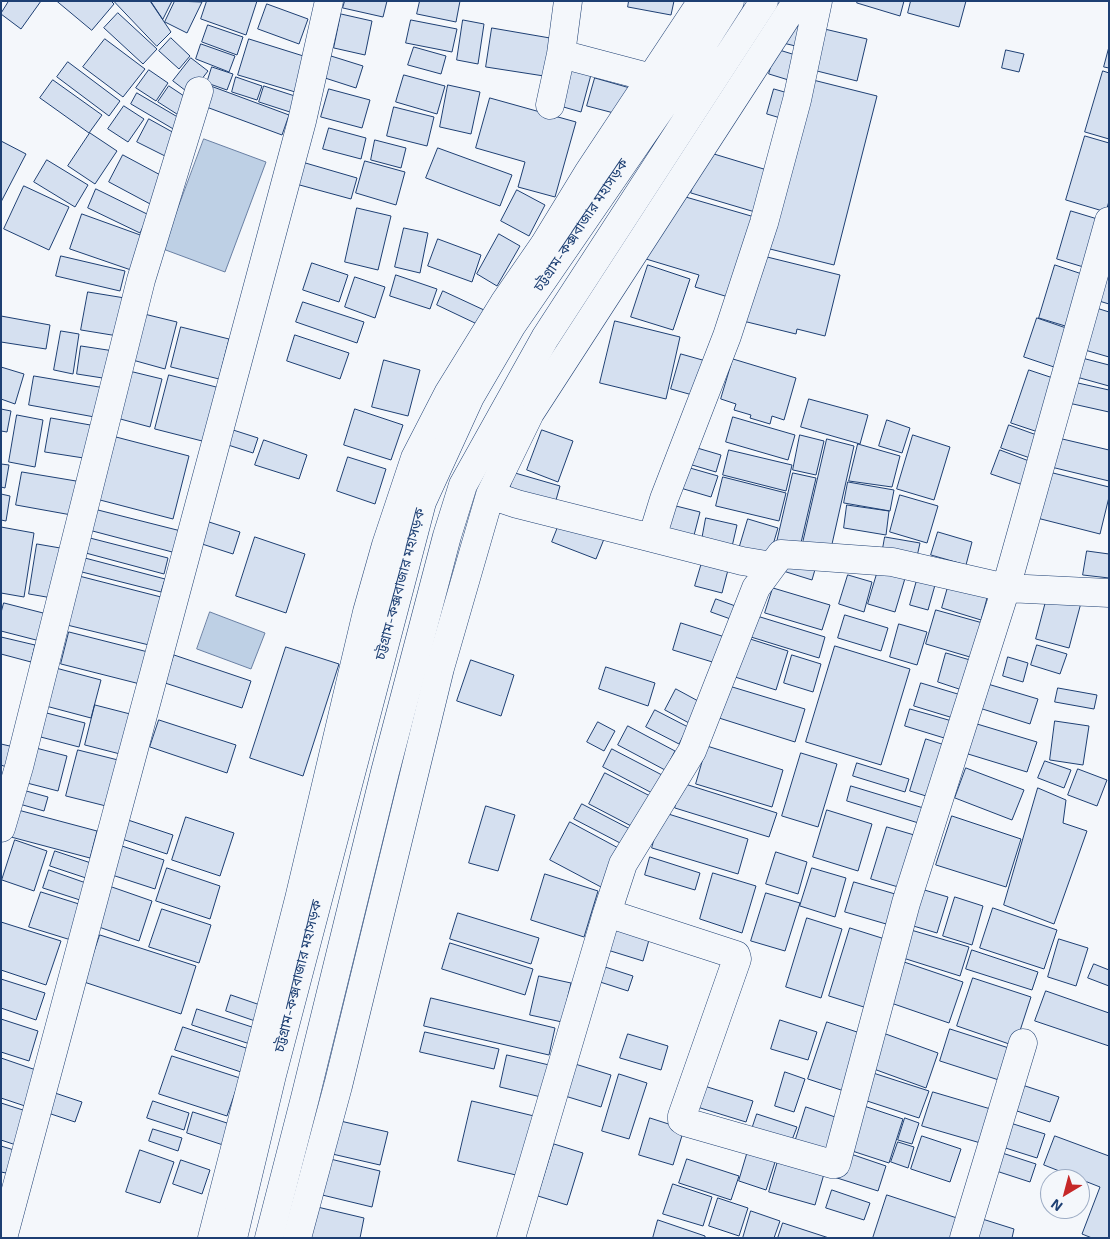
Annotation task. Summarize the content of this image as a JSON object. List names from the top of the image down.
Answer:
{
  "streets": {
    "main road": ["চট্টগ্রাম-কক্সবাজার মহাসড়ক"]
  },
  "north": "bottom left"
}
